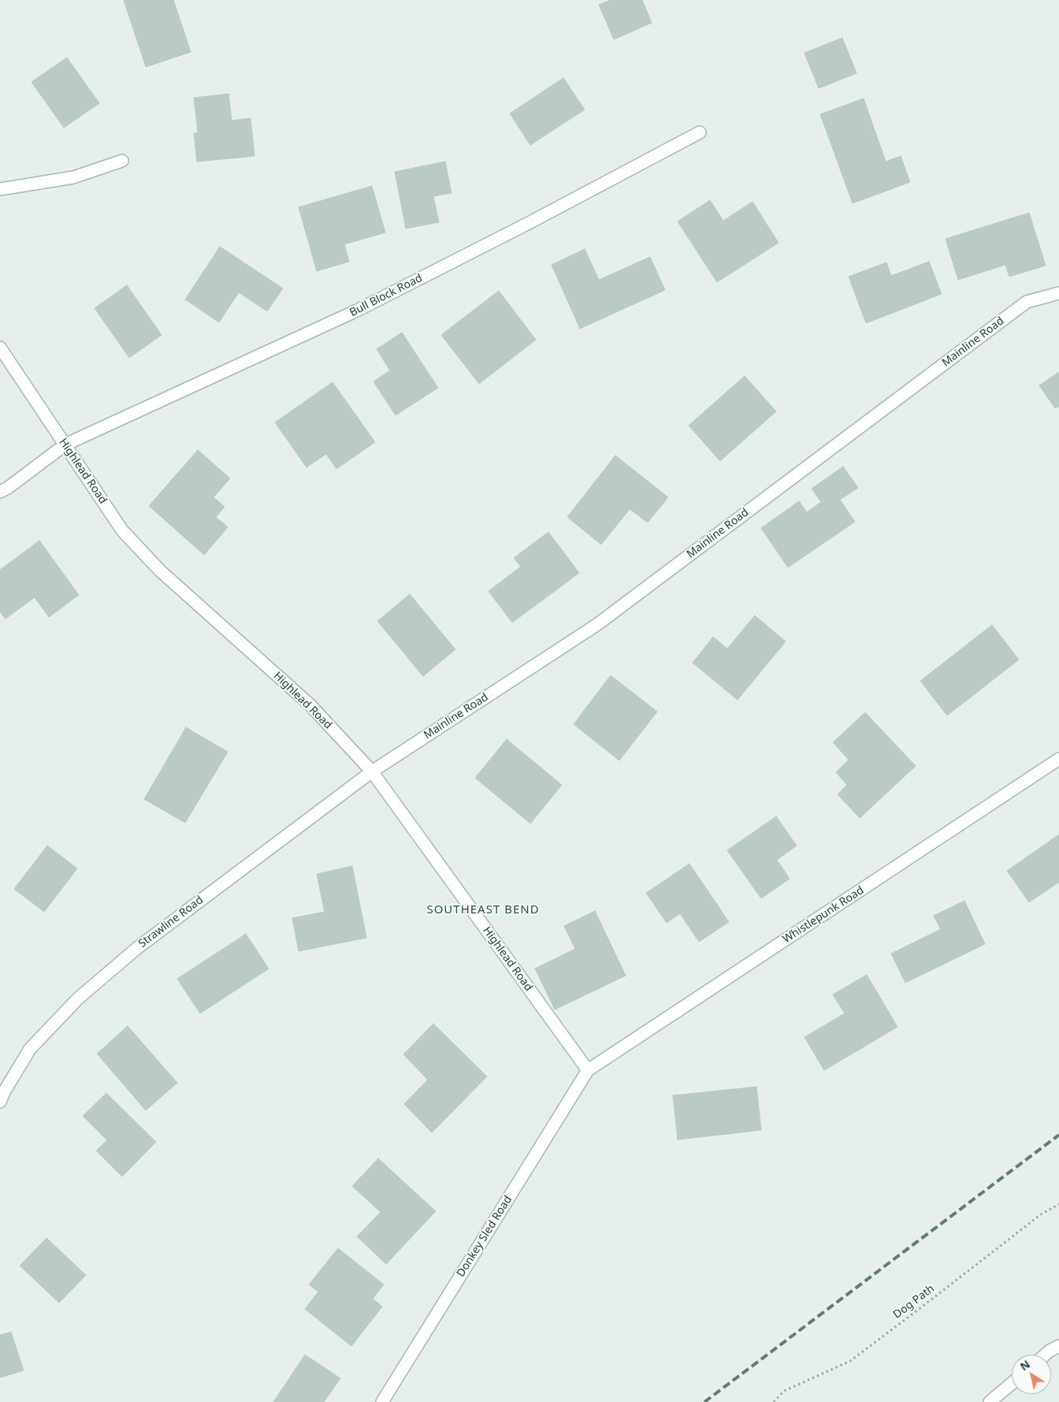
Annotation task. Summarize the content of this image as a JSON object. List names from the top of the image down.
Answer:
{
  "streets": {
    "street": [
      "Bull Block Road",
      "Mainline Road",
      "Highlead Road",
      "Whistlepunk Road",
      "Strawline Road",
      "Donkey Sled Road"
    ],
    "path": ["Dog Path"]
  },
  "crossings": [
    ["Bull Block Road", "Highlead Road"],
    ["Mainline Road", "Highlead Road"],
    ["Mainline Road", "Strawline Road"],
    ["Highlead Road", "Whistlepunk Road"],
    ["Highlead Road", "Strawline Road"],
    ["Highlead Road", "Donkey Sled Road"],
    ["Whistlepunk Road", "Donkey Sled Road"]
  ],
  "districts": ["SOUTHEAST BEND"],
  "north": "top left"
}
